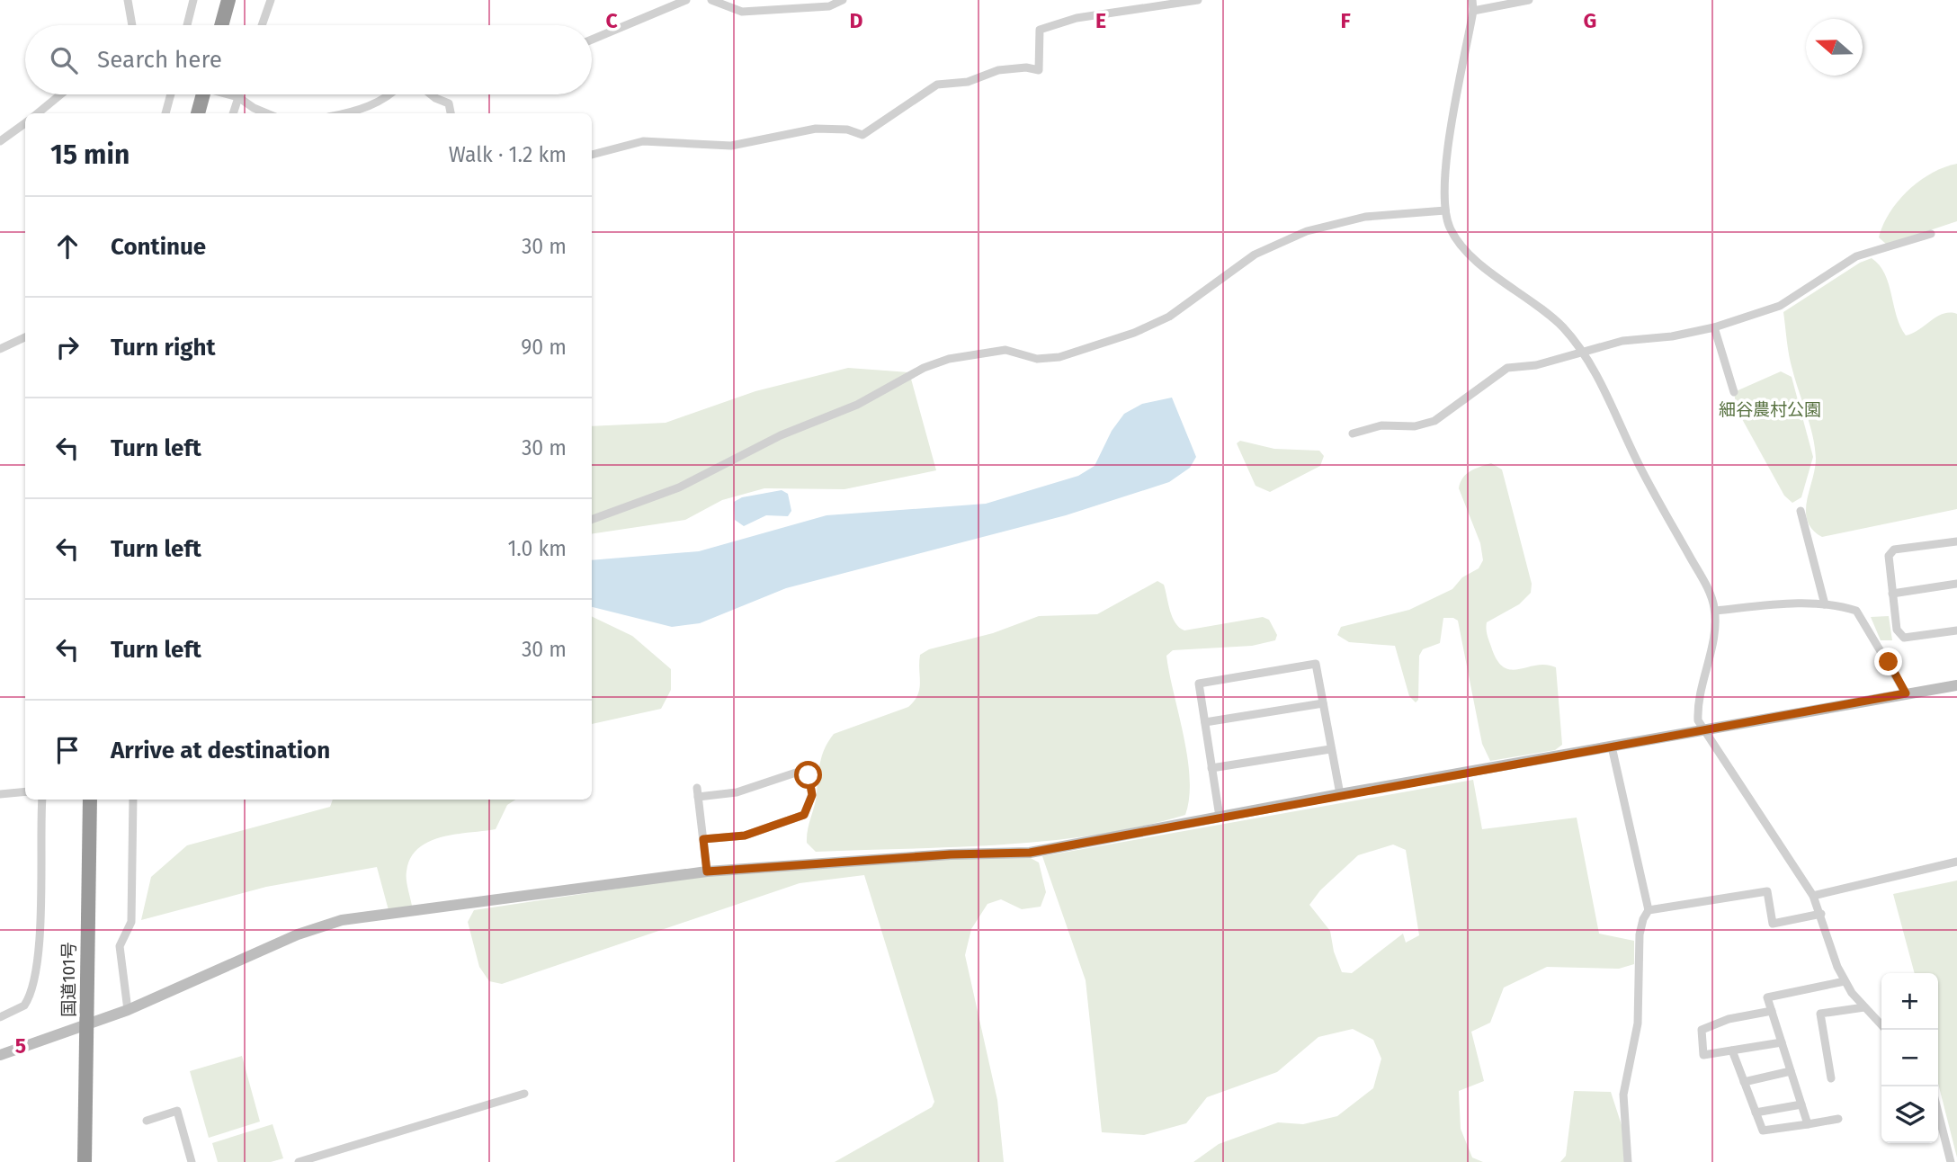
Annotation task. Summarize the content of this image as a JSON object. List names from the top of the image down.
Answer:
{
  "streets": {
    "highway": ["国道101号"]
  },
  "parks": ["細谷農村公園"],
  "north": "left",
  "page": {
    "search": "Search here",
    "heading": ["15 min", "Walk · 1.2 km"],
    "list": [
      ["Continue", "30 m"],
      ["Turn right", "90 m"],
      ["Turn left", "30 m"],
      ["Turn left", "1.0 km"],
      ["Turn left", "30 m"],
      "Arrive at destination"
    ],
    "map_buttons": ["+", "−"]
  },
  "grid": {
    "columns": [
      "C",
      "D",
      "E",
      "F",
      "G"
    ],
    "rows": ["5"]
  }
}
